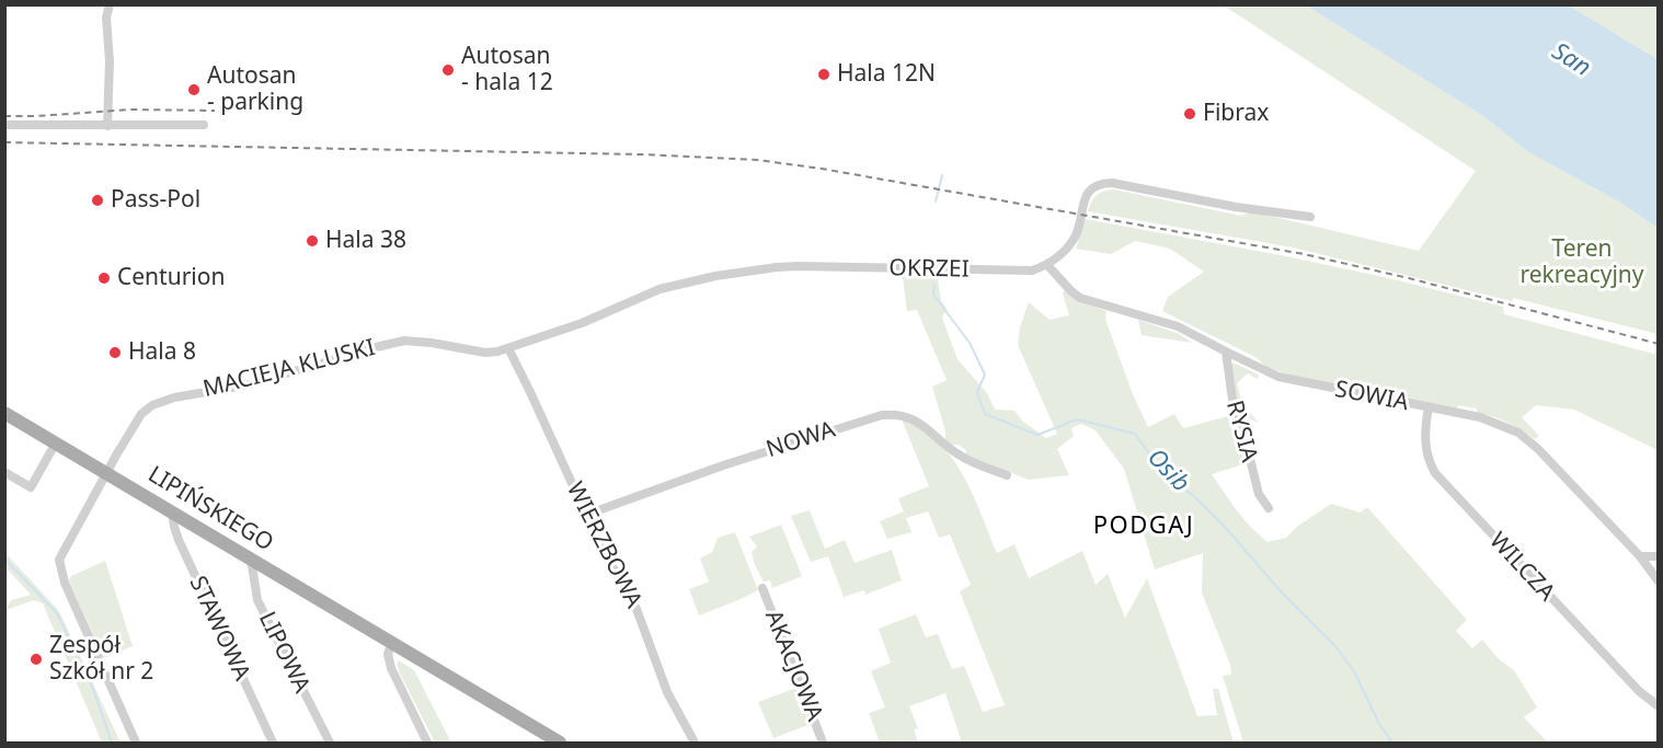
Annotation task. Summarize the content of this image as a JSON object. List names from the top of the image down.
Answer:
{
  "streets": {
    "main road": ["LIPIŃSKIEGO"],
    "street": [
      "OKRZEI",
      "MACIEJA KLUSKI",
      "SOWIA",
      "RYSIA",
      "NOWA",
      "WIERZBOWA",
      "WILCZA",
      "STAWOWA",
      "LIPOWA",
      "AKACJOWA"
    ]
  },
  "crossings": [
    ["OKRZEI", "MACIEJA KLUSKI"],
    ["OKRZEI", "SOWIA"],
    ["OKRZEI", "WIERZBOWA"],
    ["MACIEJA KLUSKI", "LIPIŃSKIEGO"],
    ["MACIEJA KLUSKI", "WIERZBOWA"],
    ["SOWIA", "RYSIA"],
    ["SOWIA", "WILCZA"],
    ["NOWA", "WIERZBOWA"],
    ["LIPIŃSKIEGO", "STAWOWA"],
    ["LIPIŃSKIEGO", "LIPOWA"]
  ],
  "districts": ["PODGAJ"],
  "water": ["San", "Osib"],
  "parks": ["Teren rekreacyjny"],
  "places": [
    "Autosan - hala 12",
    "Hala 12N",
    "Autosan - parking",
    "Fibrax",
    "Pass-Pol",
    "Hala 38",
    "Centurion",
    "Hala 8",
    "Zespół Szkół nr 2"
  ]
}
